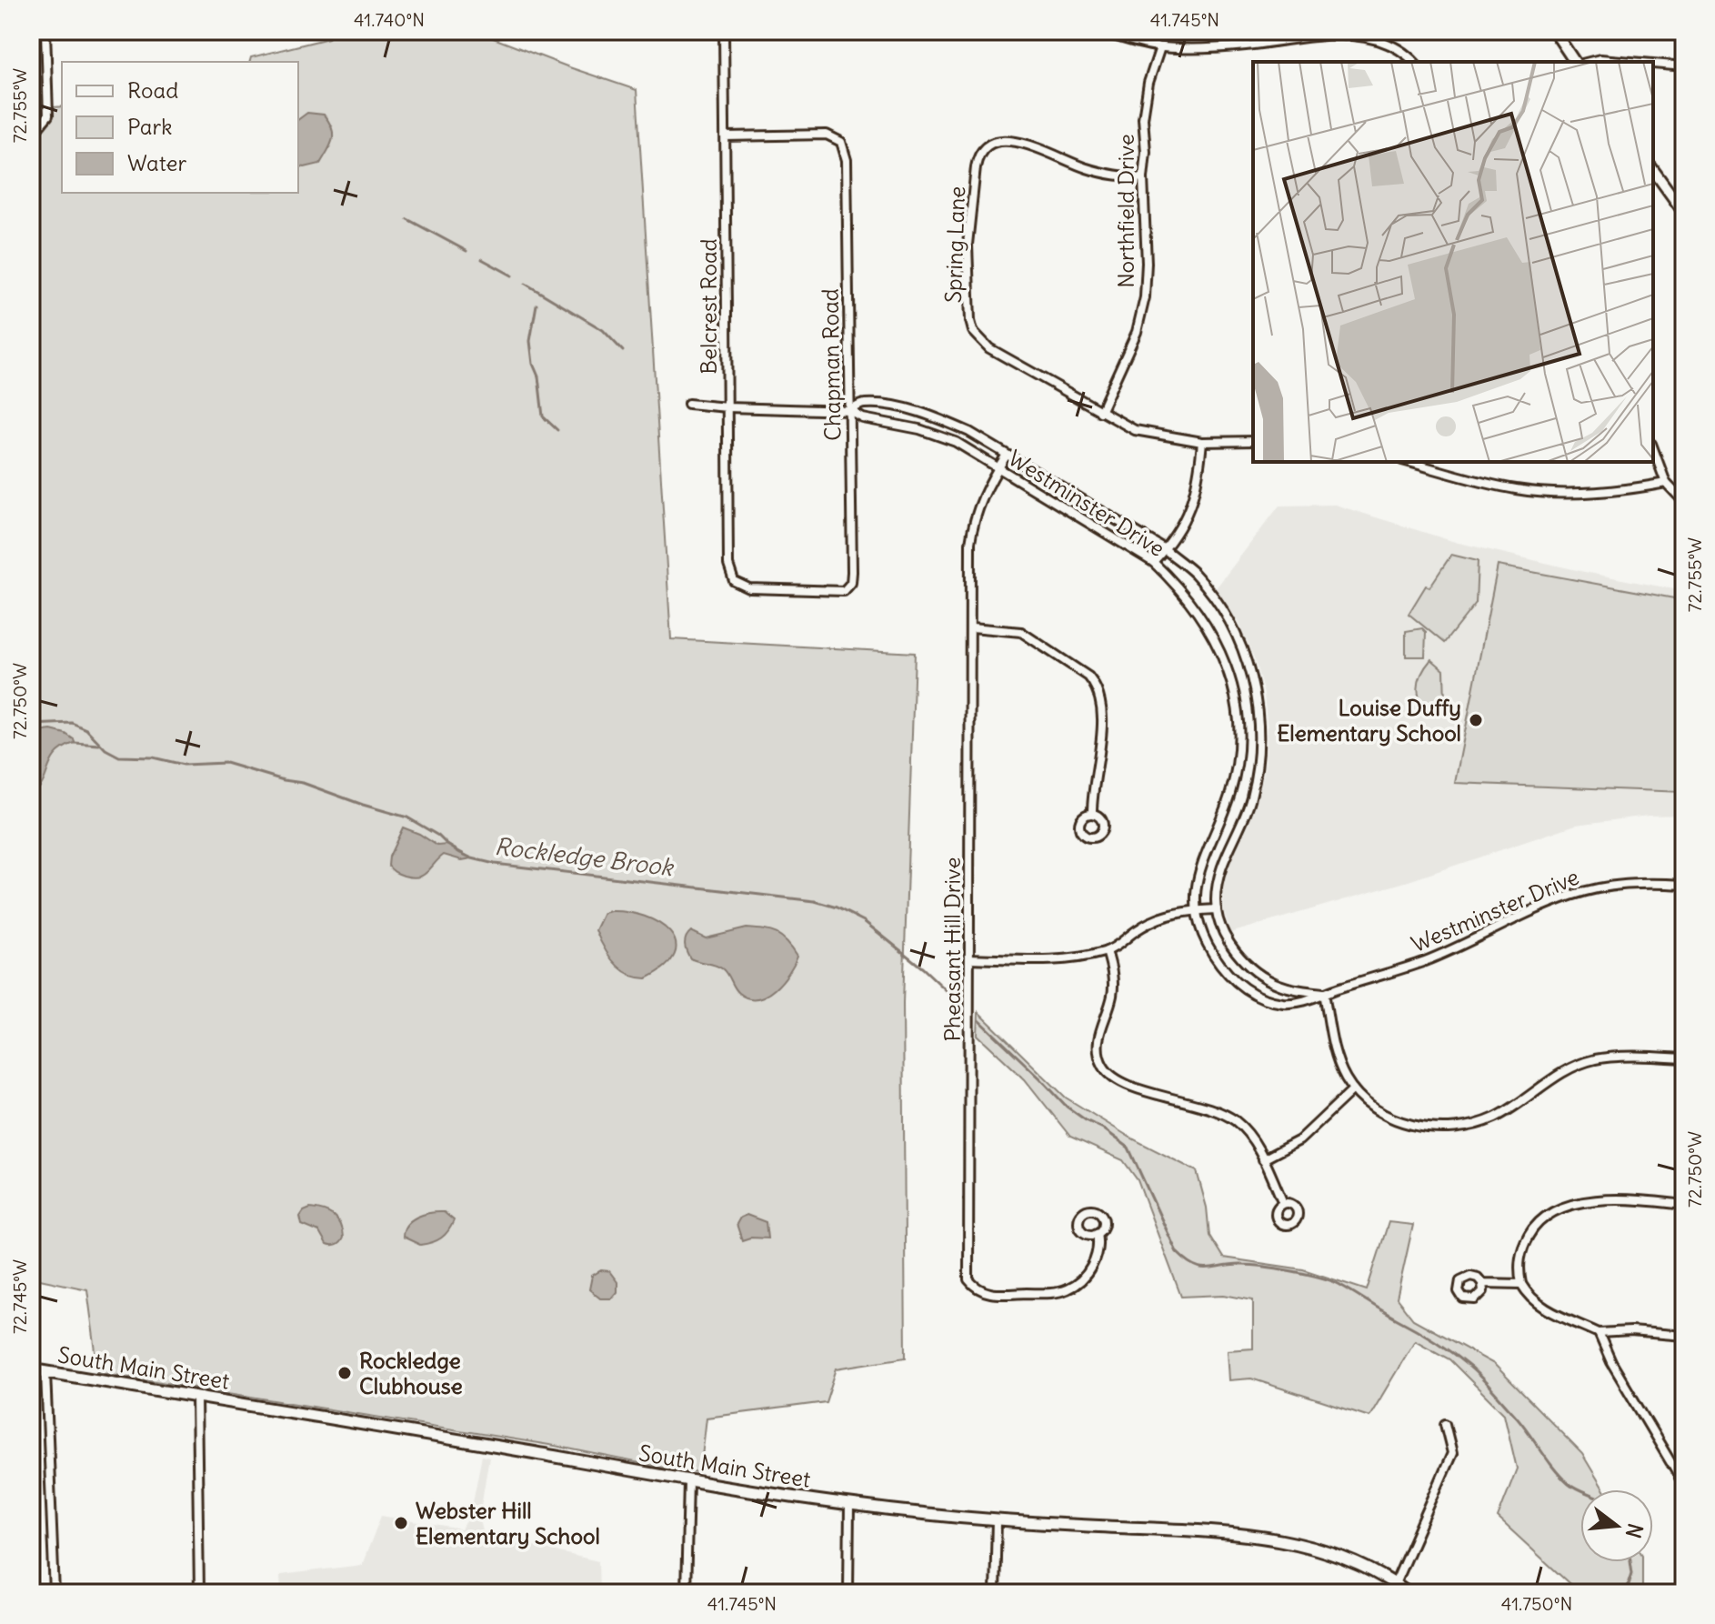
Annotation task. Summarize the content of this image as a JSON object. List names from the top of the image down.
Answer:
{
  "streets": {
    "main road": ["South Main Street"],
    "street": [
      "Northfield Drive",
      "Spring Lane",
      "Belcrest Road",
      "Chapman Road",
      "Westminster Drive",
      "Pheasant Hill Drive"
    ]
  },
  "crossings": [
    ["Northfield Drive", "Spring Lane"],
    ["Belcrest Road", "Chapman Road"],
    ["Belcrest Road", "Westminster Drive"],
    ["Chapman Road", "Westminster Drive"],
    ["Westminster Drive", "Pheasant Hill Drive"]
  ],
  "water": ["Rockledge Brook"],
  "places": ["Louise Duffy Elementary School", "Rockledge Clubhouse", "Webster Hill Elementary School"],
  "legend": ["Road", "Park", "Water"],
  "north": "right",
  "coordinates": [
    "41.740°N",
    "41.745°N",
    "72.755°W",
    "72.750°W",
    "72.745°W",
    "41.750°N"
  ]
}
